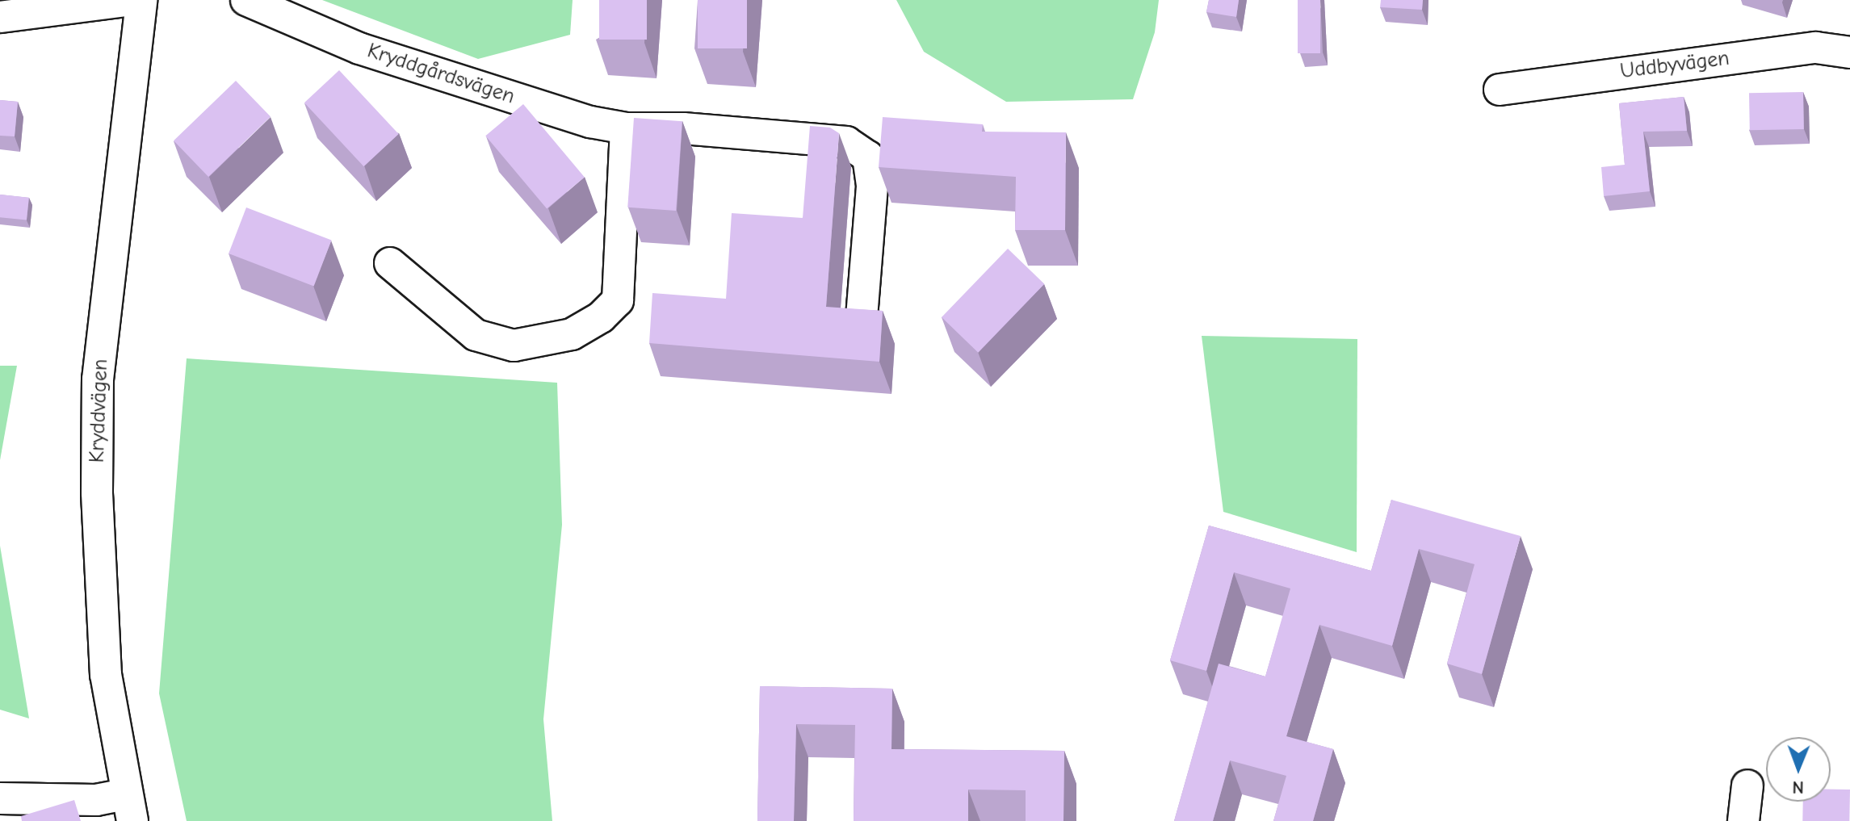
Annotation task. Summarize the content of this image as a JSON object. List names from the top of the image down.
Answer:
{
  "streets": {
    "street": ["Uddbyvägen", "Kryddgårdsvägen", "Kryddvägen"]
  },
  "north": "bottom"
}
